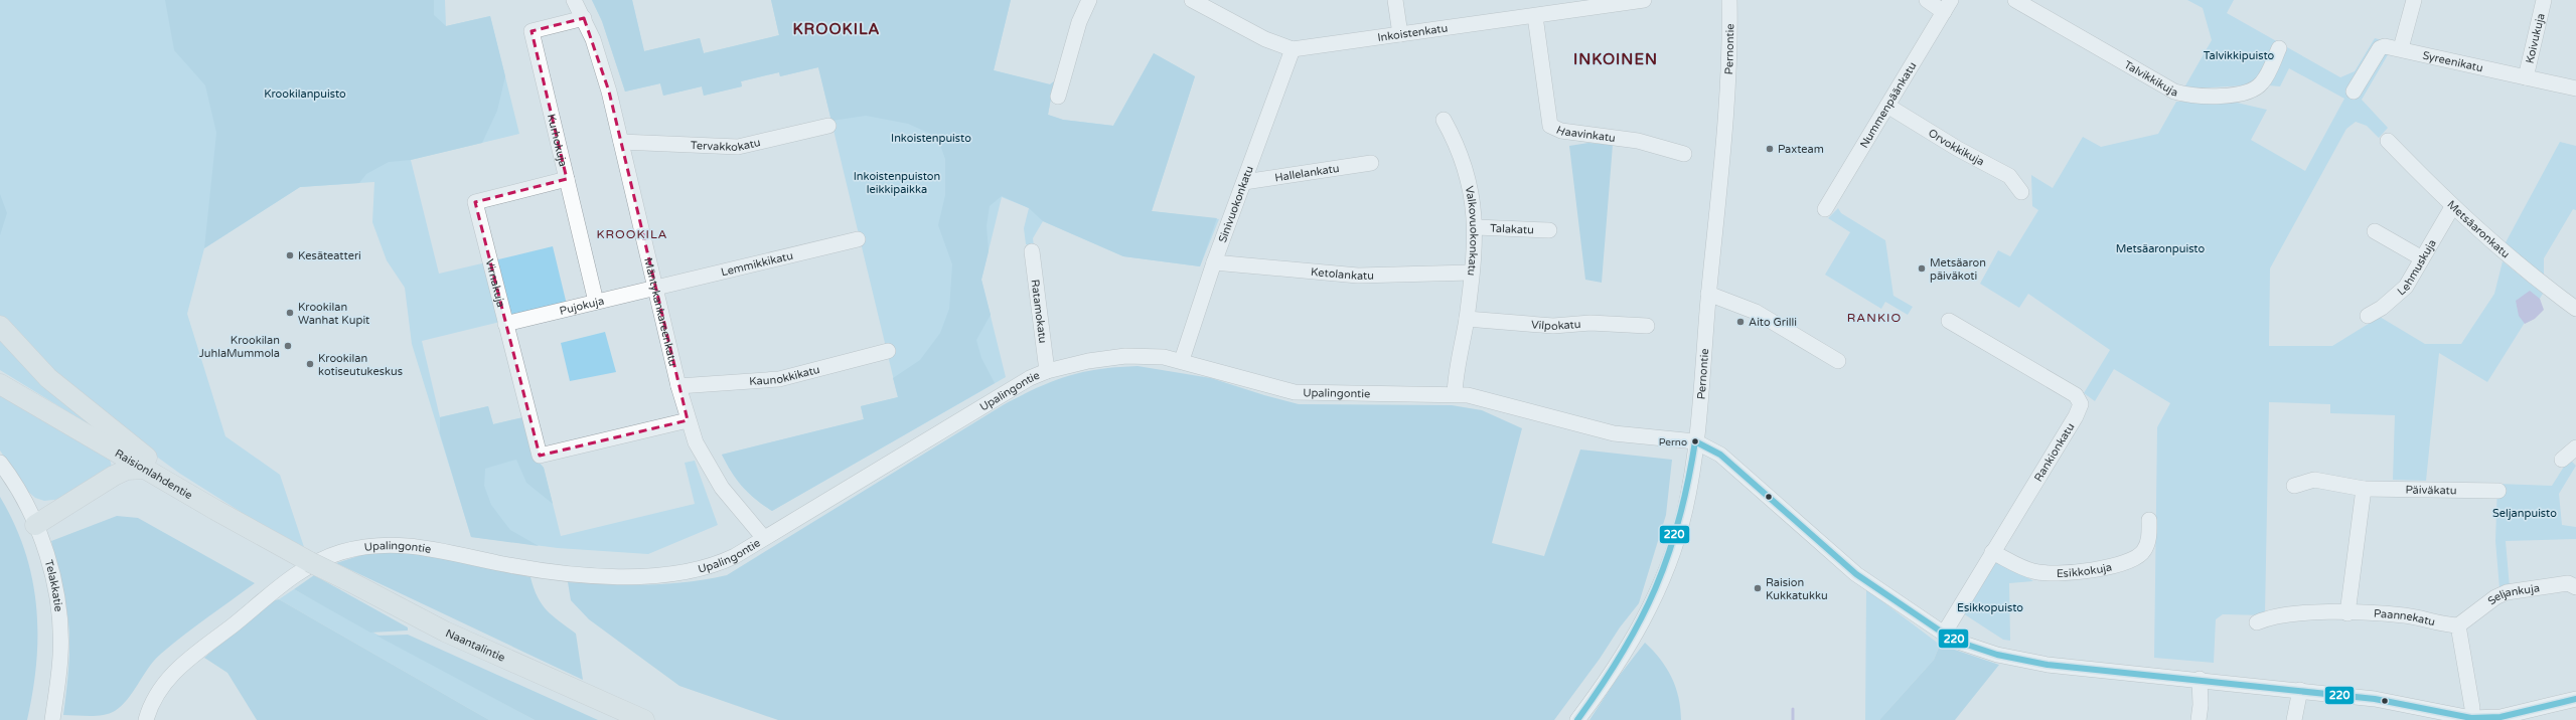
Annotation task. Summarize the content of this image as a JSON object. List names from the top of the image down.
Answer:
{
  "streets": {
    "main road": ["Raisionlahdentie", "Naantalintie"],
    "street": [
      "Inkoistenkatu",
      "Koivukuja",
      "Pernontie",
      "Syreenikatu",
      "Talvikkikuja",
      "Nummenpäänkatu",
      "Haavinkatu",
      "Kurhokuja",
      "Tervakkokatu",
      "Orvokkikuja",
      "Hallelankatu",
      "Sinivuokonkatu",
      "Talakatu",
      "Metsäaronkatu",
      "Valkovuokonkatu",
      "Lemmikkikatu",
      "Lehmuskuja",
      "Ketolankatu",
      "Virnakuja",
      "Pujokuja",
      "Mäntykankareenkatu",
      "Ratamokatu",
      "Vilpokatu",
      "Kaunokkikatu",
      "Upalingontie",
      "Rankionkatu",
      "Päiväkatu",
      "Esikkokuja",
      "Telakkatie",
      "Seljankuja",
      "Paannekatu"
    ]
  },
  "crossings": [
    ["Inkoistenkatu", "Haavinkatu"],
    ["Inkoistenkatu", "Sinivuokonkatu"],
    ["Koivukuja", "Syreenikatu"],
    ["Pernontie", "Upalingontie"],
    ["Nummenpäänkatu", "Orvokkikuja"],
    ["Kurhokuja", "Virnakuja"],
    ["Kurhokuja", "Pujokuja"],
    ["Kurhokuja", "Mäntykankareenkatu"],
    ["Tervakkokatu", "Mäntykankareenkatu"],
    ["Hallelankatu", "Sinivuokonkatu"],
    ["Sinivuokonkatu", "Ketolankatu"],
    ["Sinivuokonkatu", "Upalingontie"],
    ["Talakatu", "Valkovuokonkatu"],
    ["Metsäaronkatu", "Lehmuskuja"],
    ["Valkovuokonkatu", "Ketolankatu"],
    ["Valkovuokonkatu", "Vilpokatu"],
    ["Valkovuokonkatu", "Upalingontie"],
    ["Lemmikkikatu", "Pujokuja"],
    ["Lemmikkikatu", "Mäntykankareenkatu"],
    ["Virnakuja", "Pujokuja"],
    ["Virnakuja", "Mäntykankareenkatu"],
    ["Pujokuja", "Mäntykankareenkatu"],
    ["Mäntykankareenkatu", "Kaunokkikatu"],
    ["Mäntykankareenkatu", "Upalingontie"],
    ["Ratamokatu", "Upalingontie"],
    ["Upalingontie", "Rankionkatu"],
    ["Rankionkatu", "Esikkokuja"],
    ["Raisionlahdentie", "Naantalintie"],
    ["Seljankuja", "Paannekatu"]
  ],
  "districts": [
    "KROOKILA",
    "INKOINEN",
    "KROOKILA",
    "RANKIO"
  ],
  "parks": [
    "Talvikkipuisto",
    "Krookilanpuisto",
    "Inkoistenpuisto",
    "Inkoistenpuiston leikkipaikka",
    "Metsäaronpuisto",
    "Seljanpuisto",
    "Esikkopuisto"
  ],
  "places": [
    "Paxteam",
    "Kesäteatteri",
    "Metsäaron päiväkoti",
    "Krookilan Wanhat Kupit",
    "Aito Grilli",
    "Krookilan JuhlaMummola",
    "Krookilan kotiseutukeskus",
    "Perno",
    "Raision Kukkatukku"
  ],
  "lines": ["transit line 220"]
}
